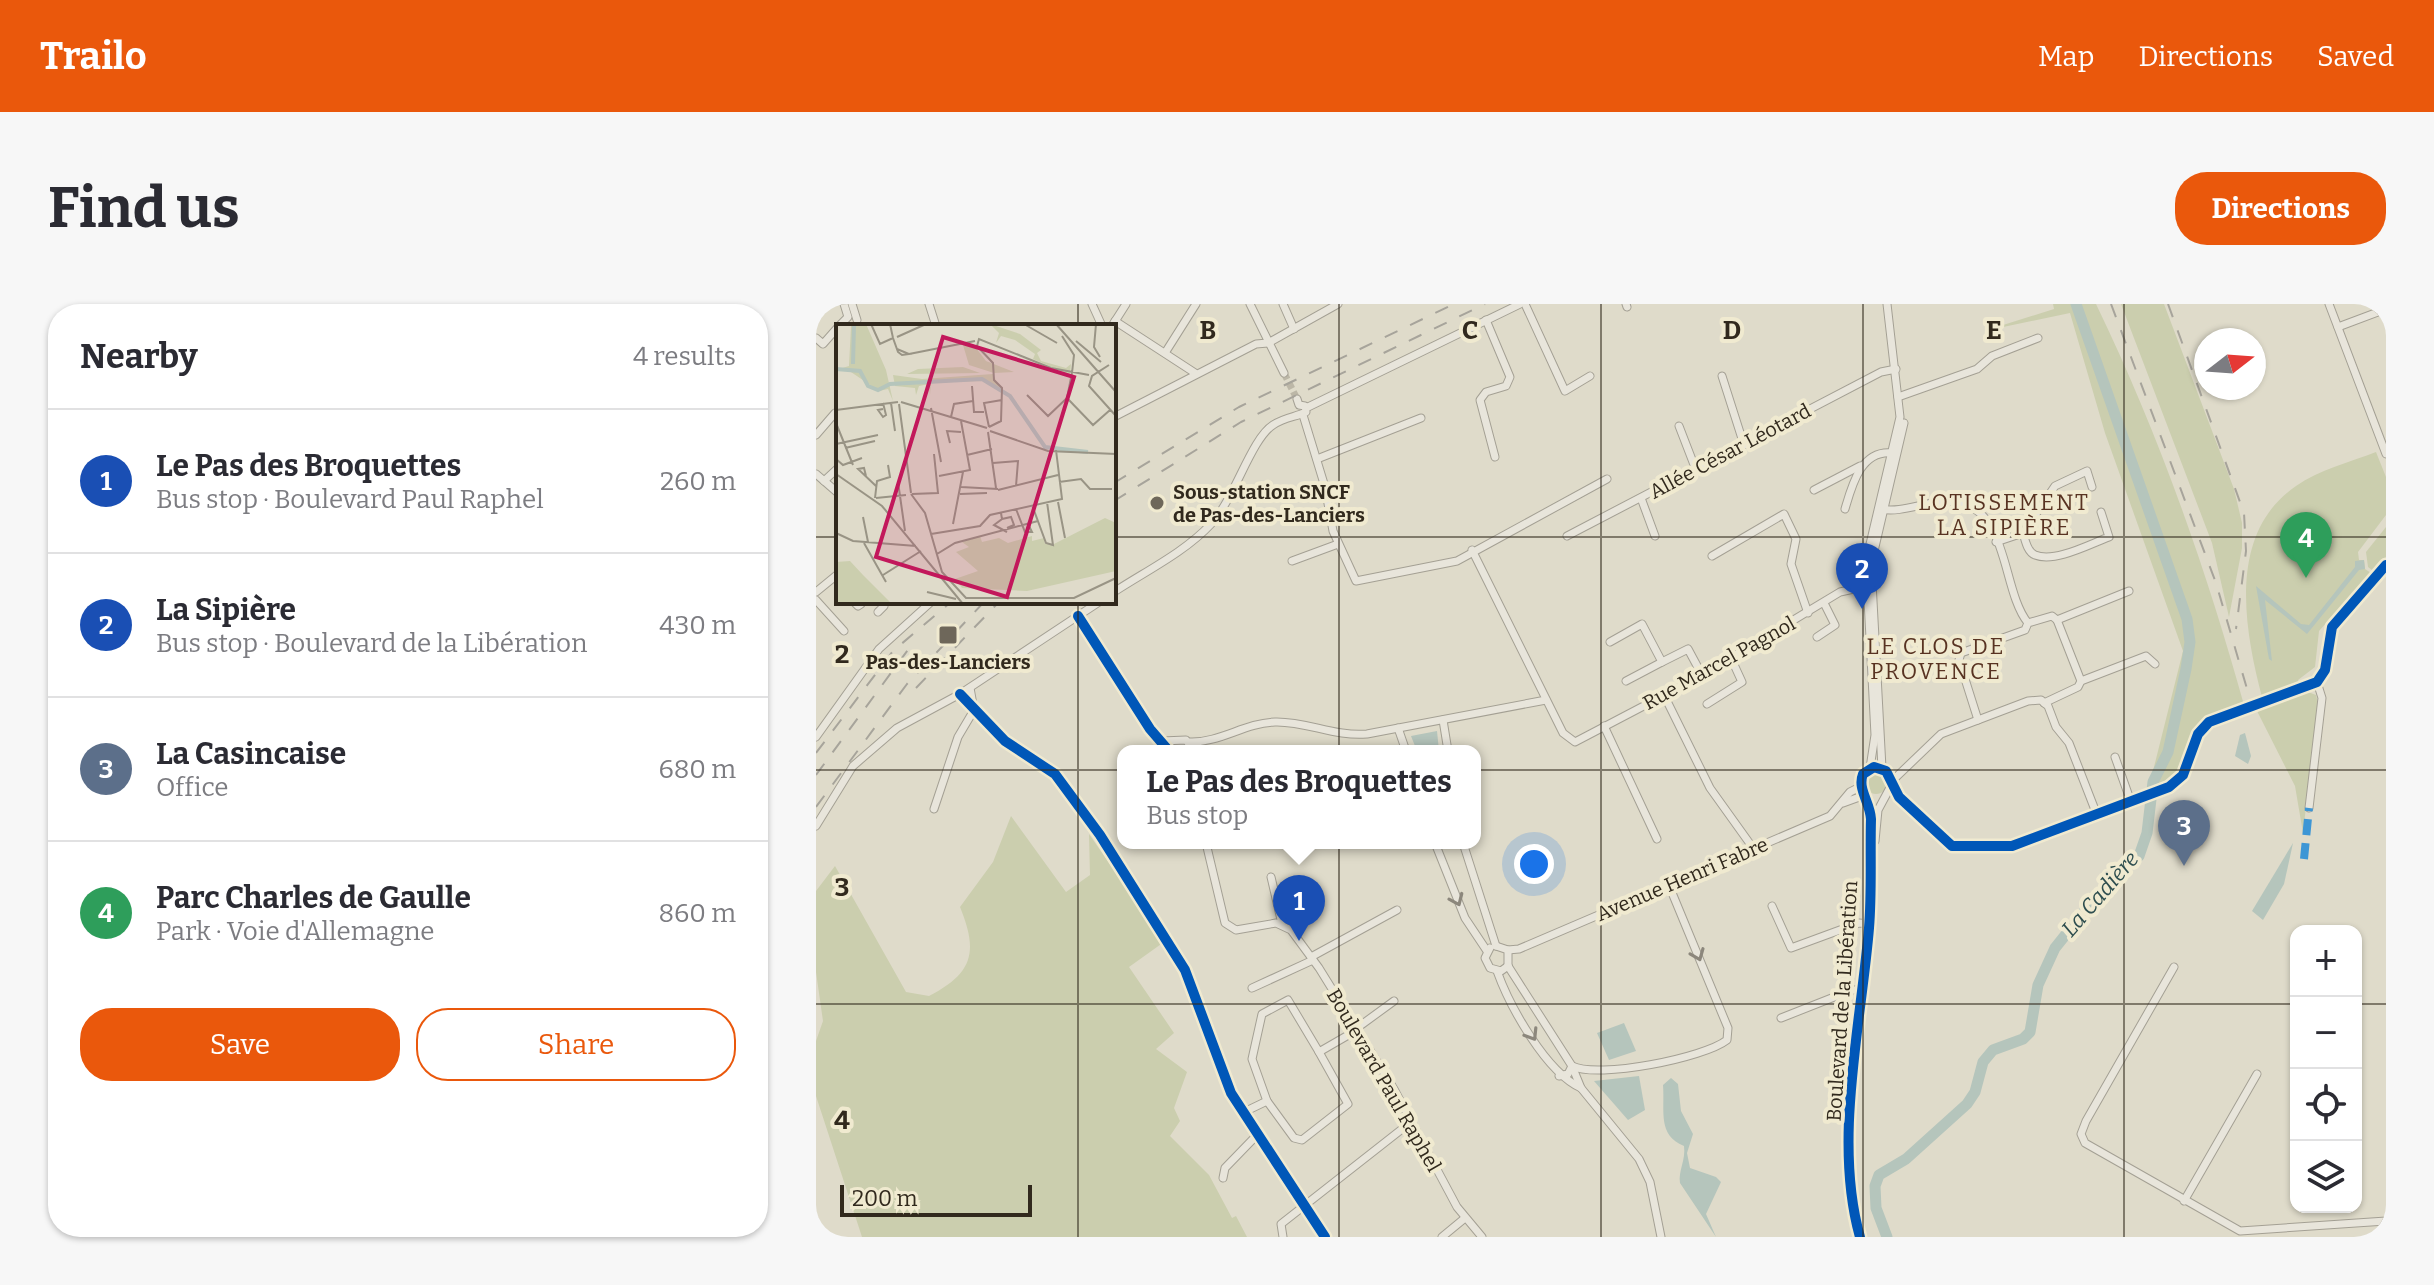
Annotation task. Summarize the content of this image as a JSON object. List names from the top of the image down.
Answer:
{
  "streets": {
    "street": [
      "Allée César Léotard",
      "Rue Marcel Pagnol",
      "Avenue Henri Fabre",
      "Boulevard de la Libération",
      "Boulevard Paul Raphel"
    ]
  },
  "crossings": [
    ["Avenue Henri Fabre", "Boulevard de la Libération"]
  ],
  "districts": ["LOTISSEMENT LA SIPIÈRE", "LE CLOS DE PROVENCE"],
  "water": ["La Cadière"],
  "places": {
    "other": ["Sous-station SNCF de Pas-des-Lanciers"],
    "transit": ["Pas-des-Lanciers"]
  },
  "scale_bar": "200 m",
  "north": "right",
  "page": {
    "header": "Trailo",
    "nav": ["Map", "Directions", "Saved"],
    "buttons": [
      "Directions",
      ["Save", "Share"]
    ],
    "title": "Find us",
    "heading": ["Nearby", "4 results"],
    "list": [
      {
        "mark": "1",
        "name": "Le Pas des Broquettes",
        "note": "Bus stop · Boulevard Paul Raphel",
        "value": "260 m"
      },
      {
        "mark": "2",
        "name": "La Sipière",
        "note": "Bus stop · Boulevard de la Libération",
        "value": "430 m"
      },
      {
        "mark": "3",
        "name": "La Casincaise",
        "note": "Office",
        "value": "680 m"
      },
      {
        "mark": "4",
        "name": "Parc Charles de Gaulle",
        "note": "Park · Voie d'Allemagne",
        "value": "860 m"
      }
    ],
    "pins": [
      "4",
      "2",
      "3",
      "1"
    ],
    "popup": ["Le Pas des Broquettes", "Bus stop"],
    "map_buttons": ["+", "−"],
    "scale": "200 m"
  },
  "grid": {
    "columns": [
      "B",
      "C",
      "D",
      "E"
    ],
    "rows": ["2", "3", "4"]
  }
}
